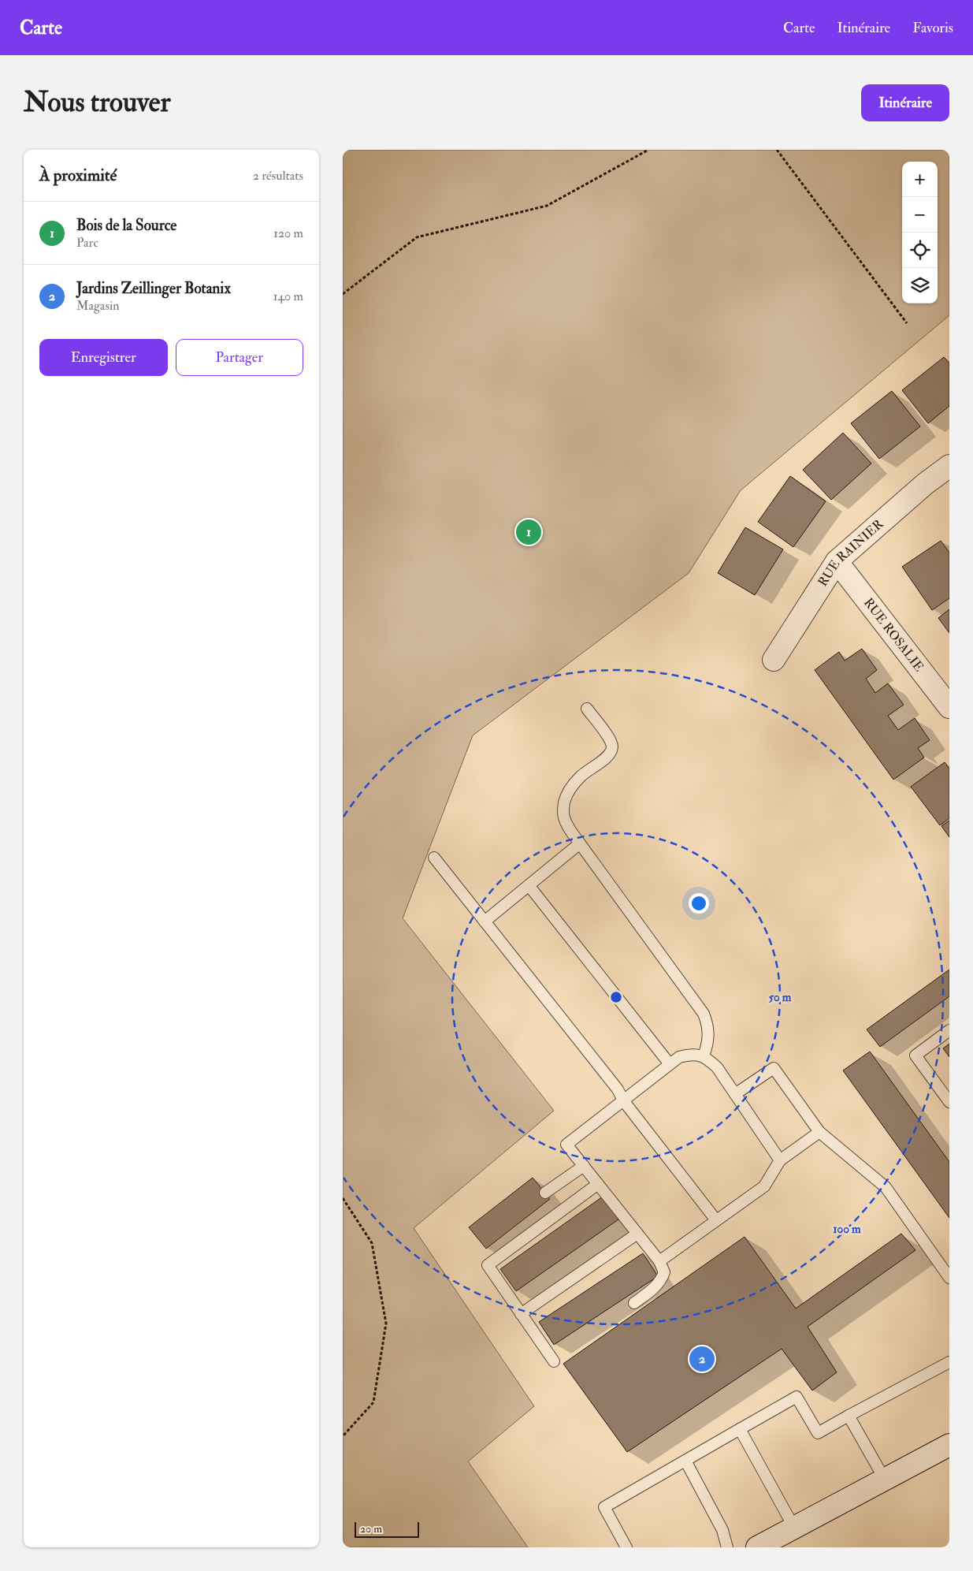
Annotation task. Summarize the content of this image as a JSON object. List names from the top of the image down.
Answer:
{
  "streets": {
    "street": ["RUE RAINIER", "RUE ROSALIE"]
  },
  "crossings": [
    ["RUE RAINIER", "RUE ROSALIE"]
  ],
  "scale_bar": "20 m",
  "page": {
    "header": "Carte",
    "nav": ["Carte", "Itinéraire", "Favoris"],
    "buttons": [
      "Itinéraire",
      ["Enregistrer", "Partager"]
    ],
    "title": "Nous trouver",
    "heading": ["À proximité", "2 résultats"],
    "map_buttons": ["+", "−"],
    "list": [
      {
        "mark": "1",
        "name": "Bois de la Source",
        "note": "Parc",
        "value": "120 m"
      },
      {
        "mark": "2",
        "name": "Jardins Zeillinger Botanix",
        "note": "Magasin",
        "value": "140 m"
      }
    ],
    "pins": ["1", "2"],
    "scale": "20 m"
  },
  "rings": ["50 m", "100 m"]
}
